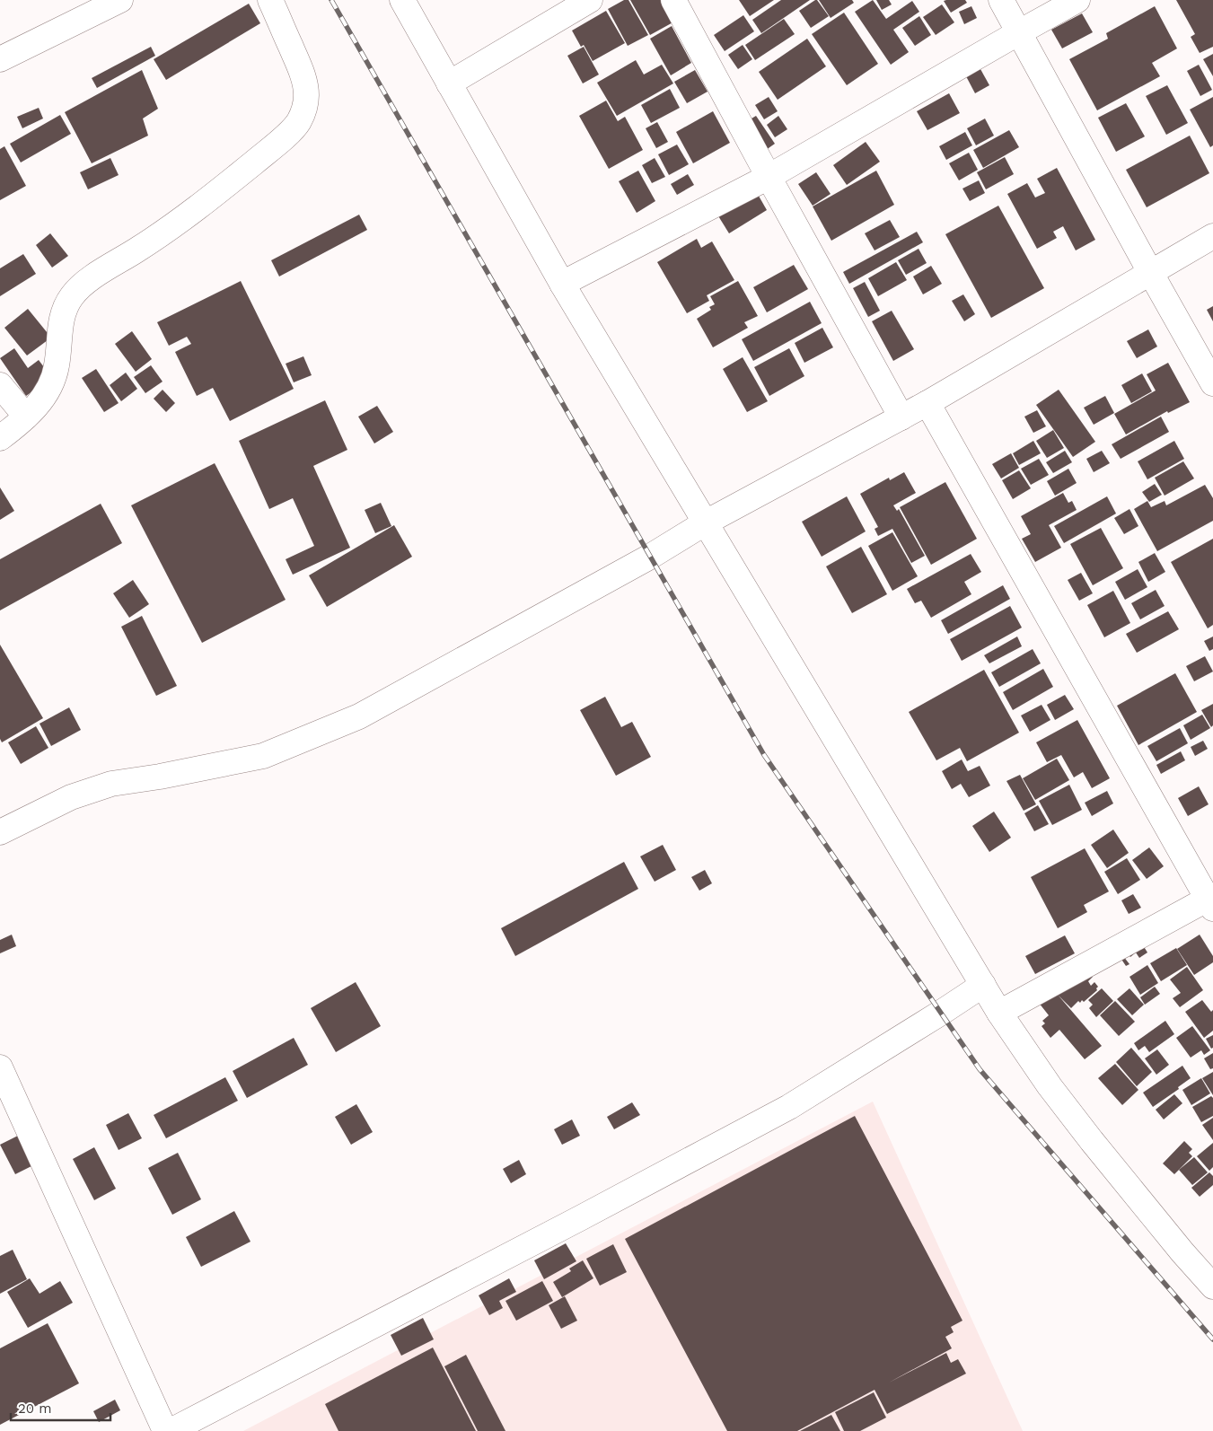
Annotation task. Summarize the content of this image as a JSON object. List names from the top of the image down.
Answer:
{
  "scale_bar": "20 m"
}
